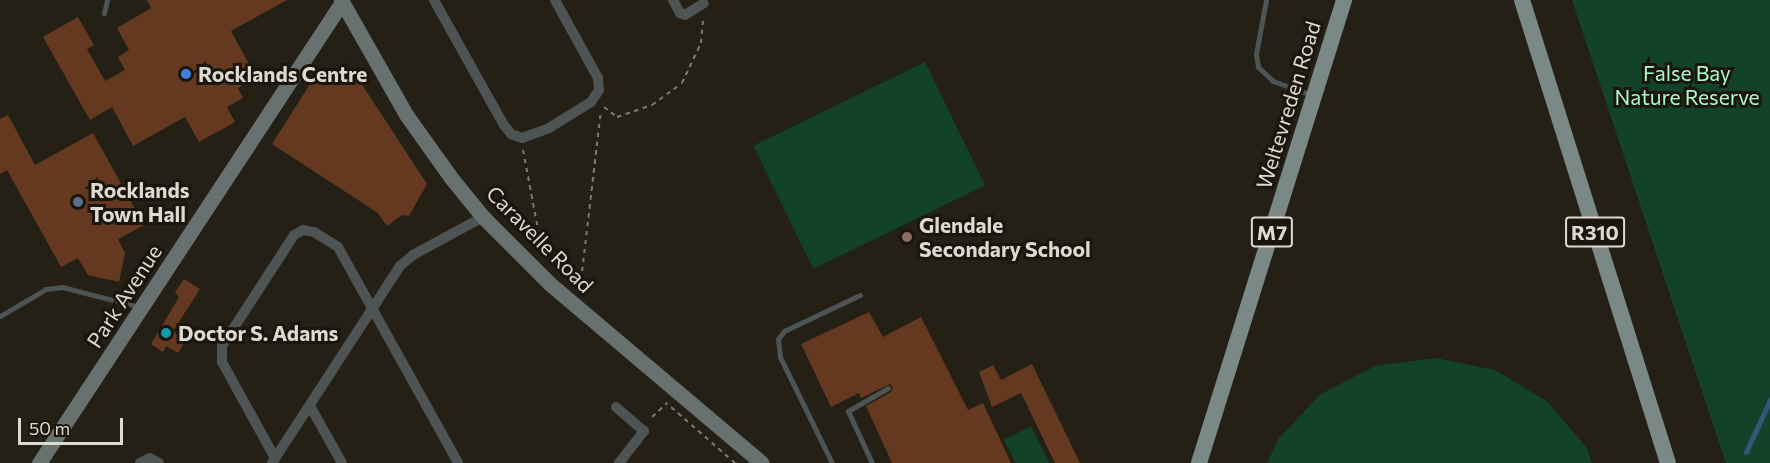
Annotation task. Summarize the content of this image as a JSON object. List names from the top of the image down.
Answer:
{
  "streets": {
    "main road": ["Weltevreden Road", "M7", "R310"],
    "street": ["Caravelle Road", "Park Avenue"]
  },
  "crossings": [
    ["Caravelle Road", "Park Avenue"]
  ],
  "parks": ["False Bay Nature Reserve"],
  "places": [
    "Rocklands Centre",
    "Rocklands Town Hall",
    "Glendale Secondary School",
    "Doctor S. Adams"
  ],
  "scale_bar": "50 m"
}
